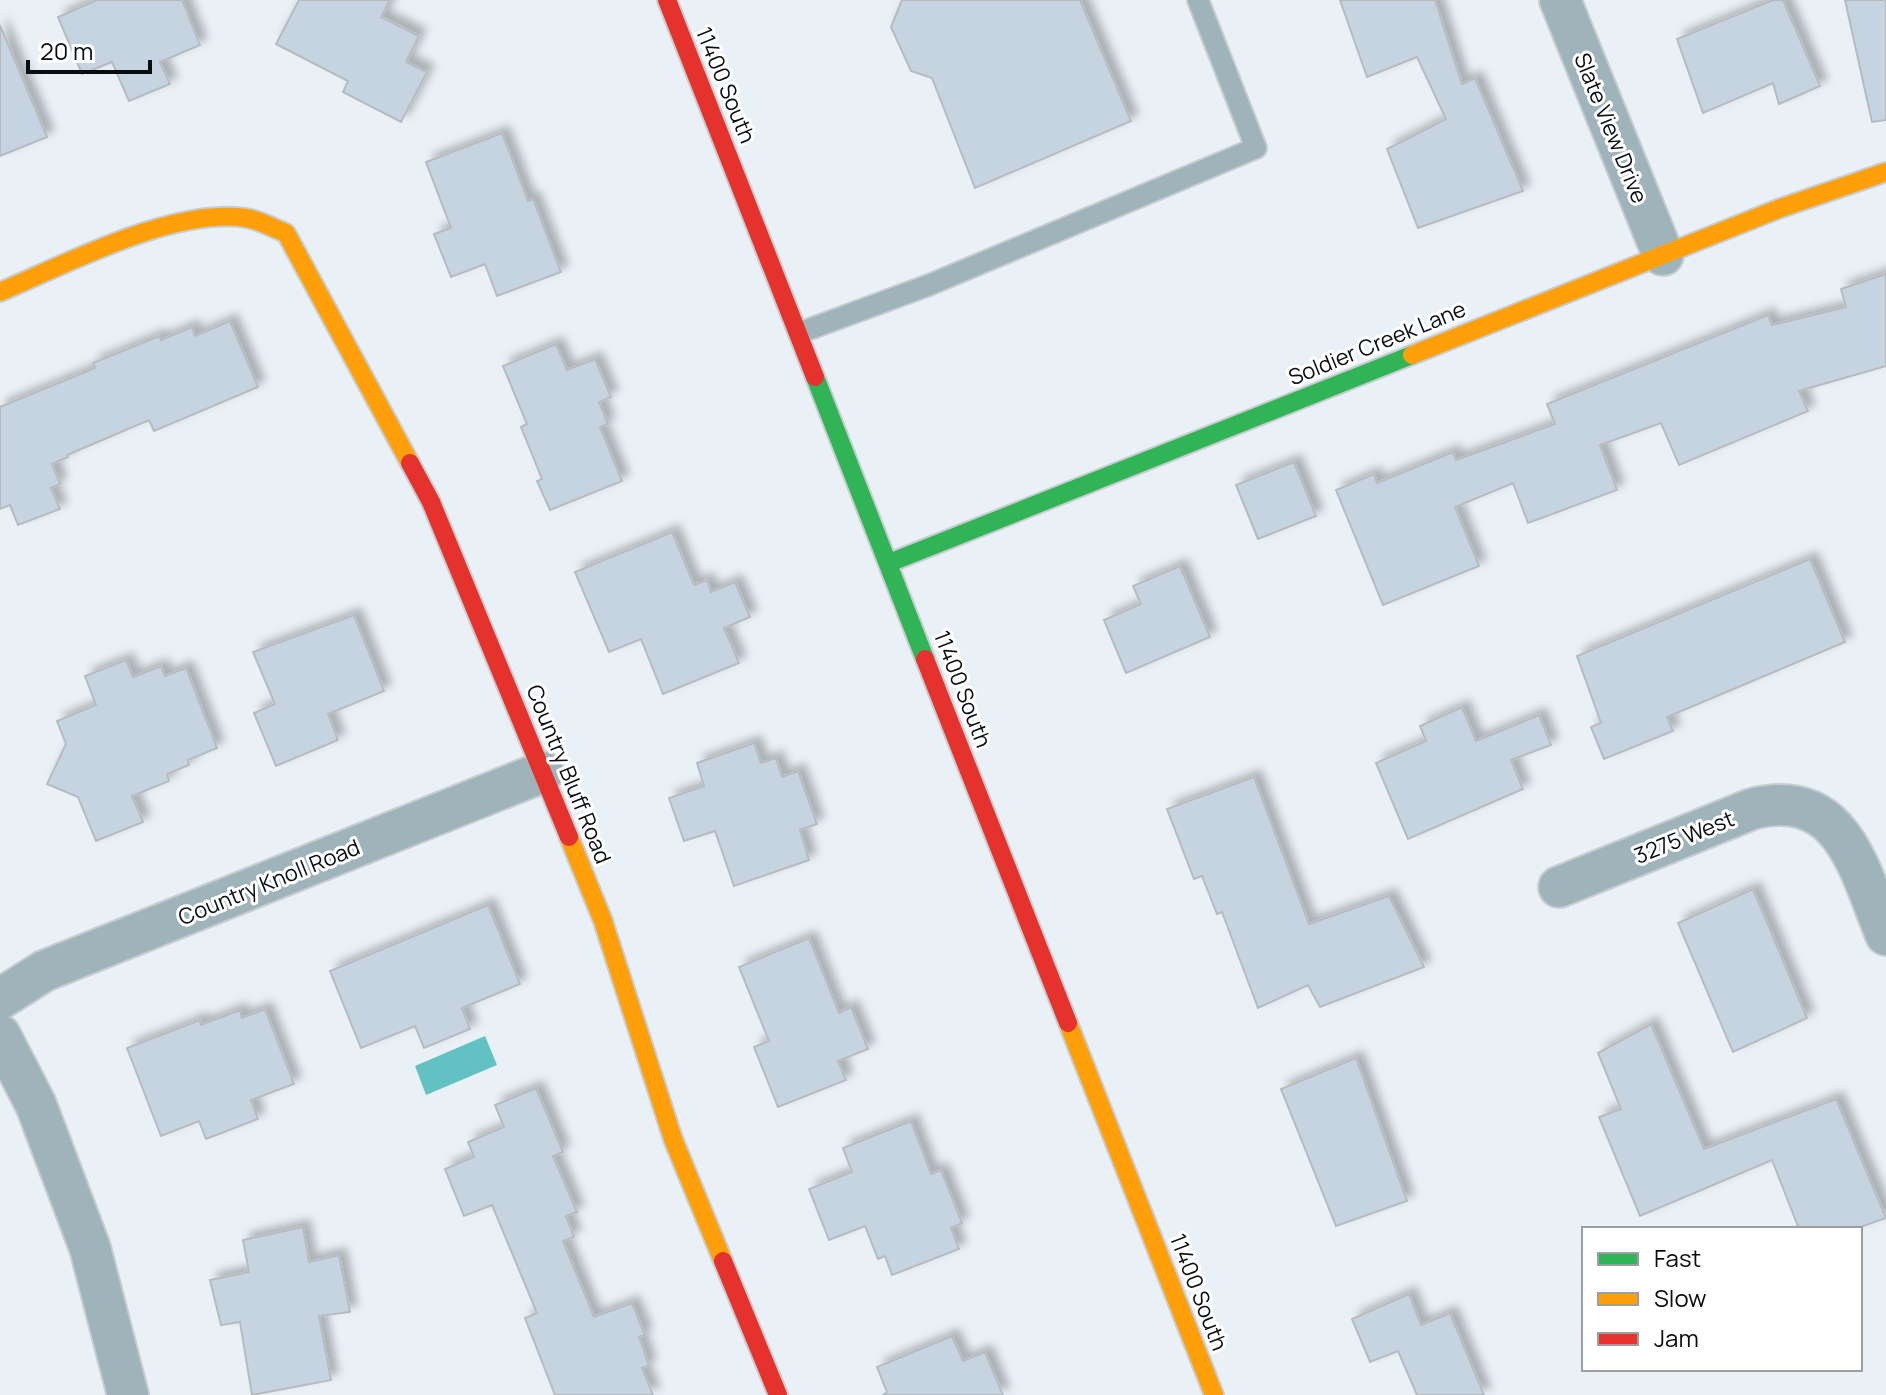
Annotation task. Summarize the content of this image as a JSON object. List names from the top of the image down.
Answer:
{
  "streets": {
    "street": [
      "11400 South",
      "Slate View Drive",
      "Soldier Creek Lane",
      "Country Bluff Road",
      "3275 West",
      "Country Knoll Road"
    ]
  },
  "crossings": [
    ["11400 South", "Soldier Creek Lane"],
    ["Slate View Drive", "Soldier Creek Lane"],
    ["Country Bluff Road", "Country Knoll Road"]
  ],
  "legend": ["Fast", "Slow", "Jam"],
  "scale_bar": "20 m"
}
